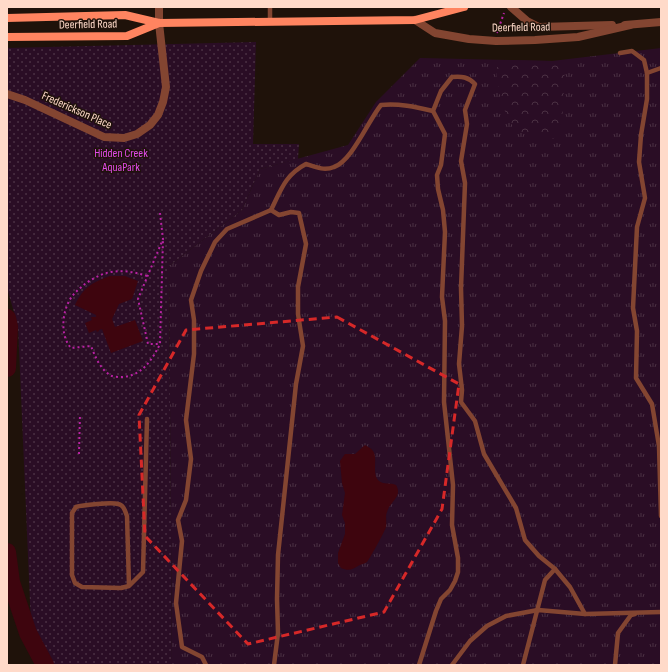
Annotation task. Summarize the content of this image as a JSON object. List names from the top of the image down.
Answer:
{
  "streets": {
    "main road": ["Deerfield Road"],
    "street": ["Frederickson Place"]
  },
  "crossings": [
    ["Deerfield Road", "Frederickson Place"]
  ],
  "parks": ["Hidden Creek AquaPark"]
}
